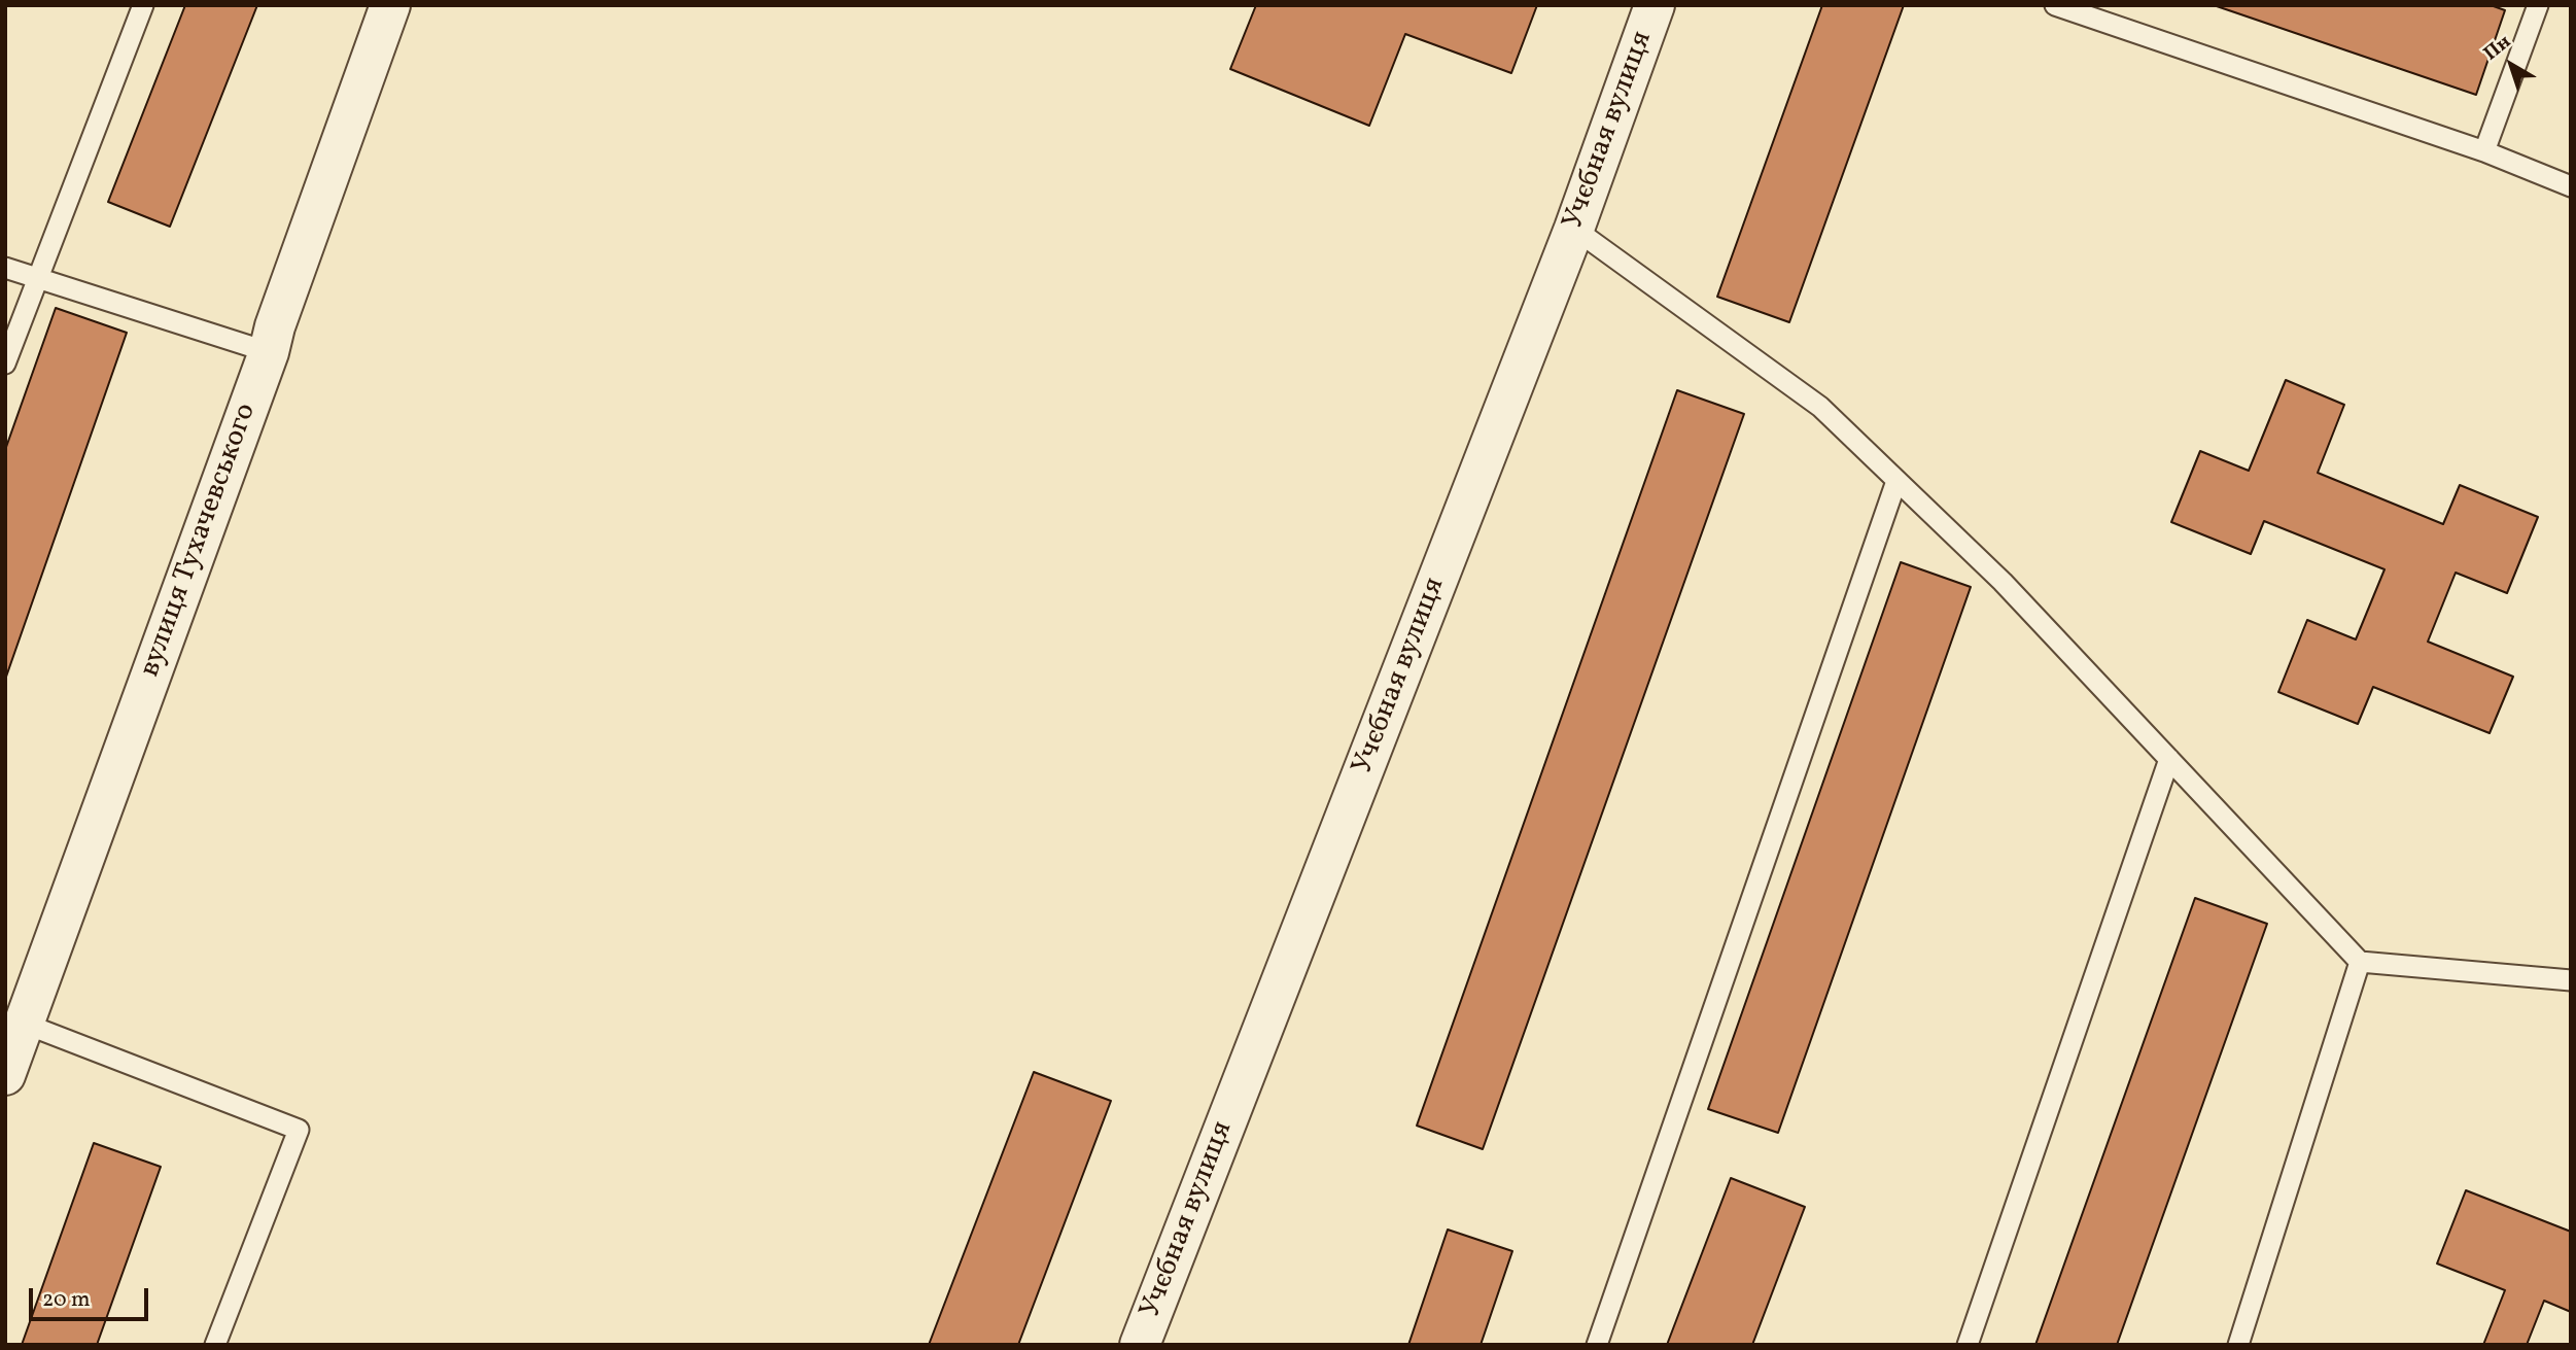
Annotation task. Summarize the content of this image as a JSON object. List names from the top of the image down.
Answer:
{
  "streets": {
    "street": ["Учєбная вулиця", "вулиця Тухачевського"]
  },
  "scale_bar": "20 m",
  "north": "top left"
}
